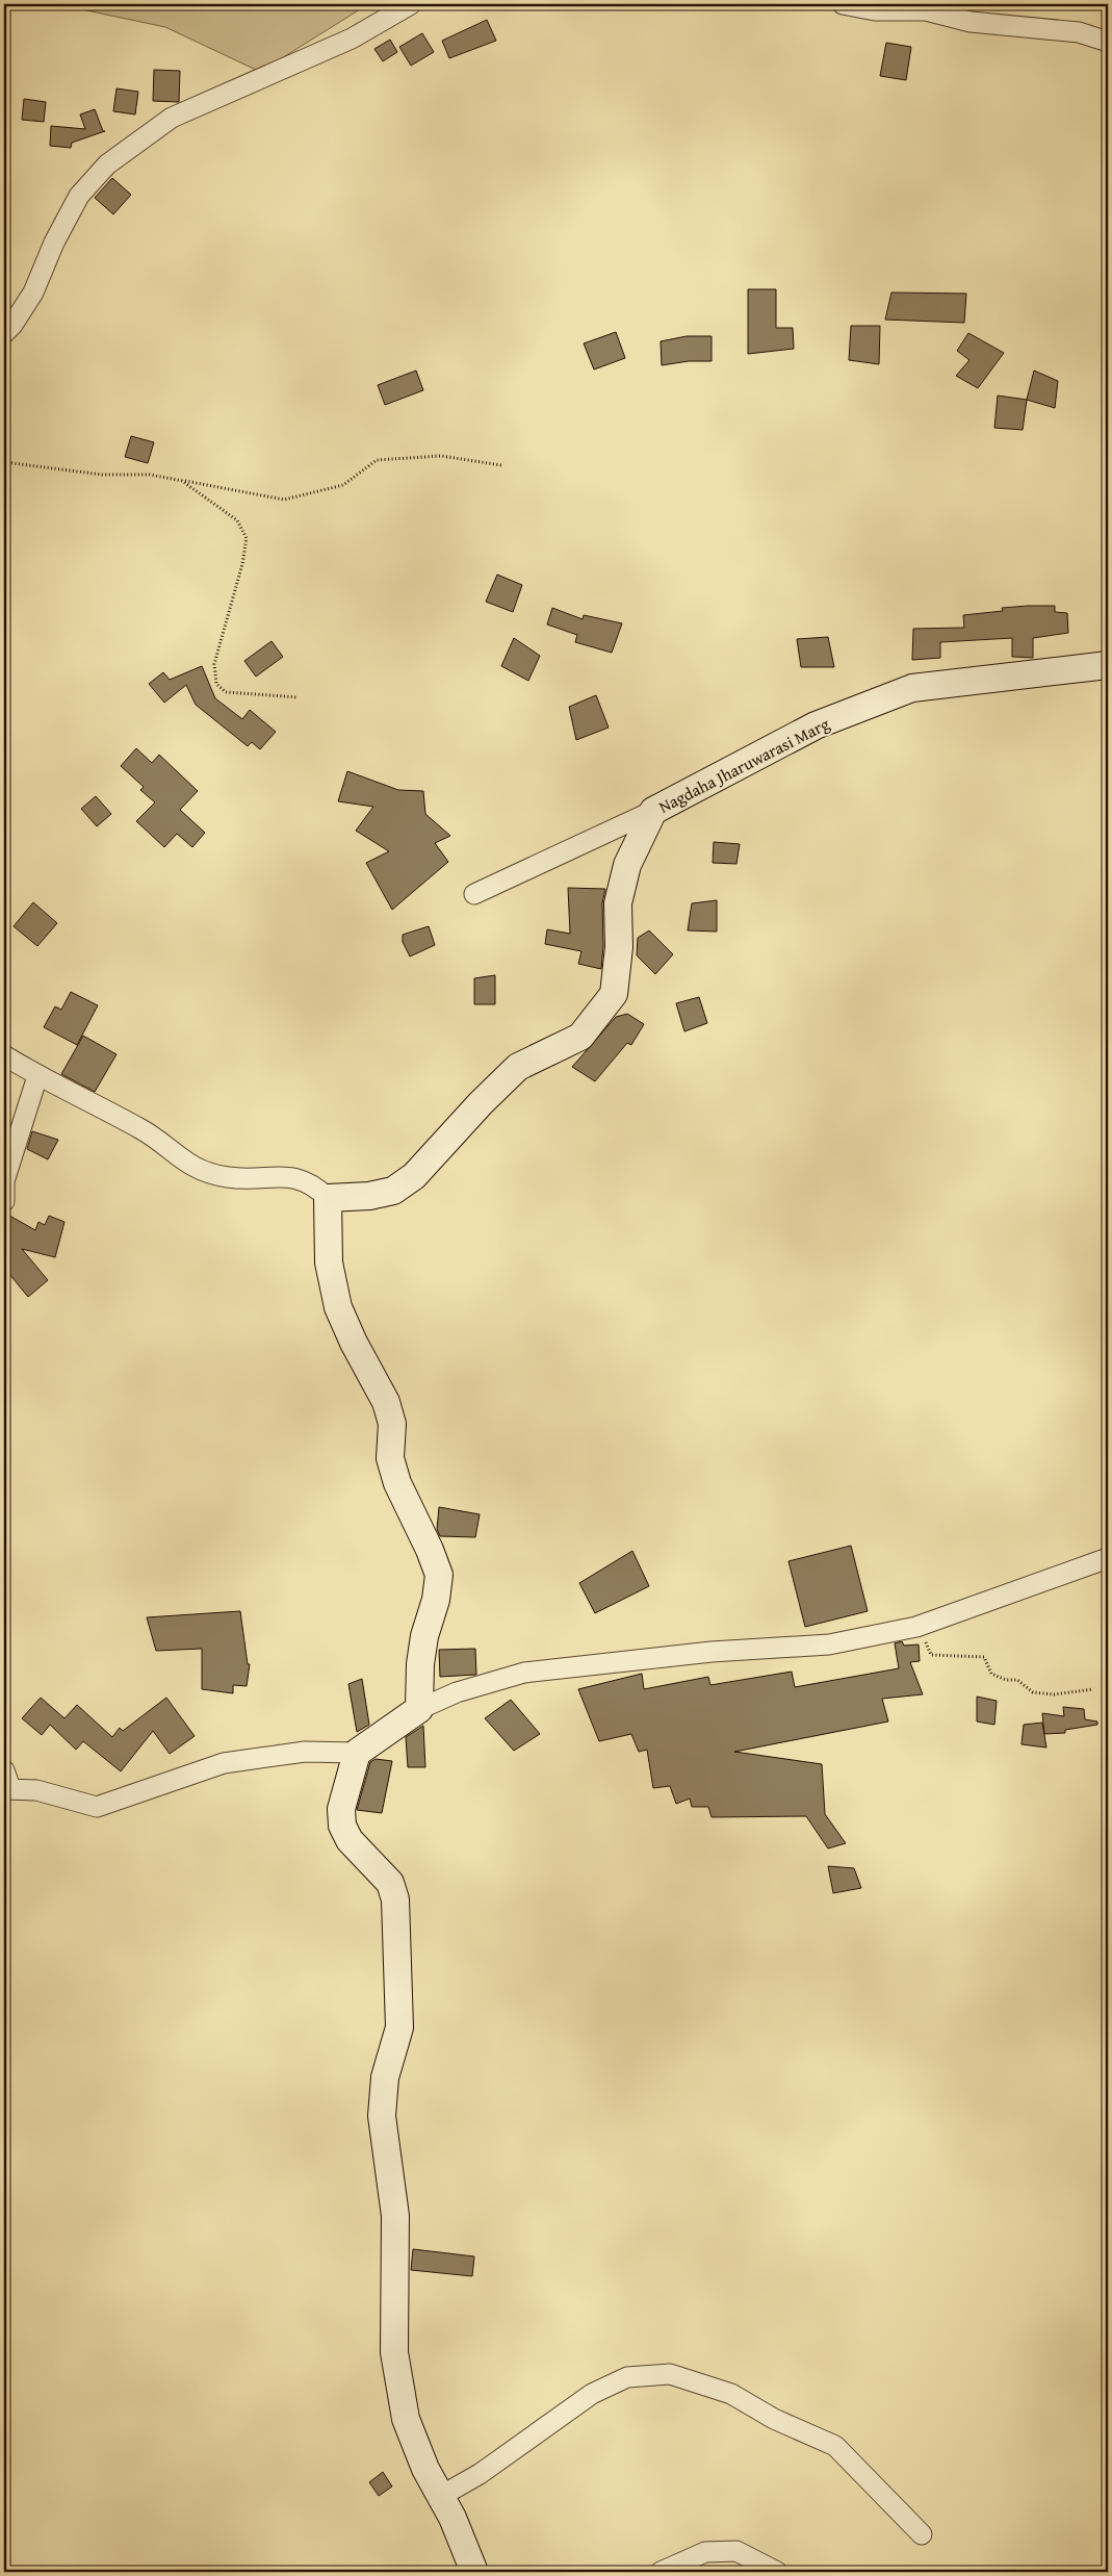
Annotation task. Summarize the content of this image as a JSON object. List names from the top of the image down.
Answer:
{
  "streets": {
    "street": ["Nagdaha Jharuwarasi Marg"]
  }
}
